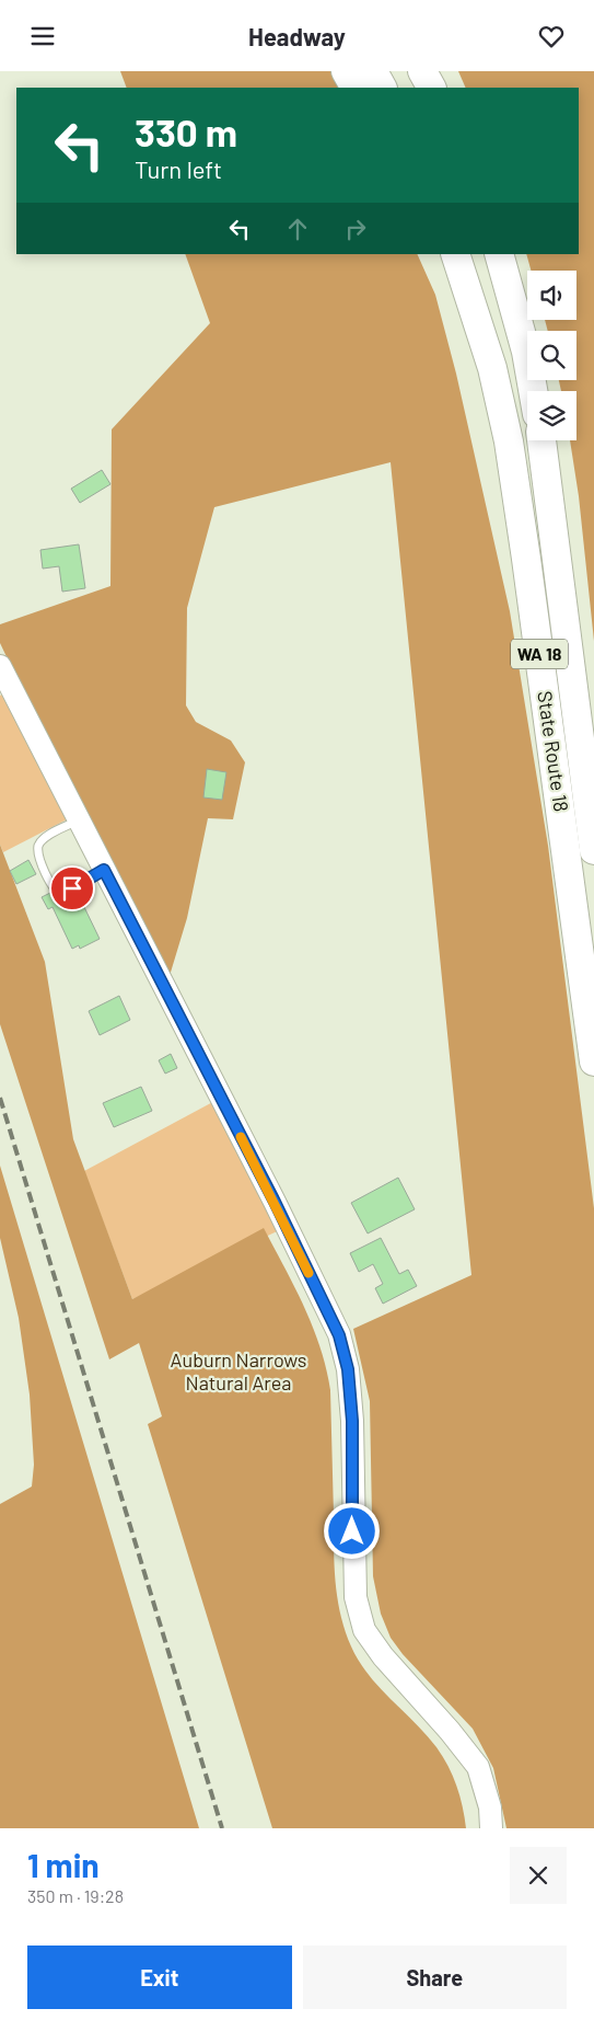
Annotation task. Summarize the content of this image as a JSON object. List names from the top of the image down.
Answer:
{
  "streets": {
    "highway": ["WA 18", "State Route 18"]
  },
  "parks": ["Auburn Narrows Natural Area"],
  "page": {
    "header": "Headway",
    "turn": ["330 m", "Turn left"],
    "heading": ["1 min", "350 m · 19:28"],
    "buttons": ["Exit", "Share"]
  }
}
